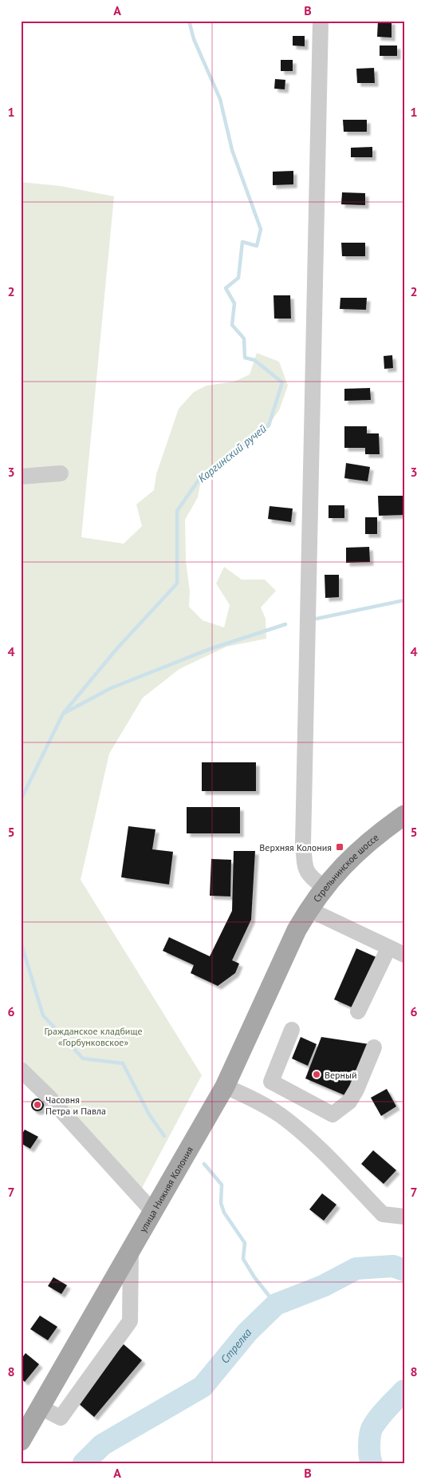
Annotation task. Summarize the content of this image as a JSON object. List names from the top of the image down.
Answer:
{
  "streets": {
    "main road": ["Стрельнинское шоссе", "улица Нижняя Колония"]
  },
  "crossings": [
    ["Стрельнинское шоссе", "улица Нижняя Колония"]
  ],
  "water": ["Каргинский ручей", "Стрелка"],
  "parks": ["Гражданское кладбище «Горбунковское»"],
  "places": {
    "transit": ["Верхняя Колония"],
    "other": ["Верный", "Часовня Петра и Павла"]
  },
  "grid": {
    "columns": ["A", "B"],
    "rows": [
      "1",
      "2",
      "3",
      "4",
      "5",
      "6",
      "7",
      "8"
    ]
  }
}
